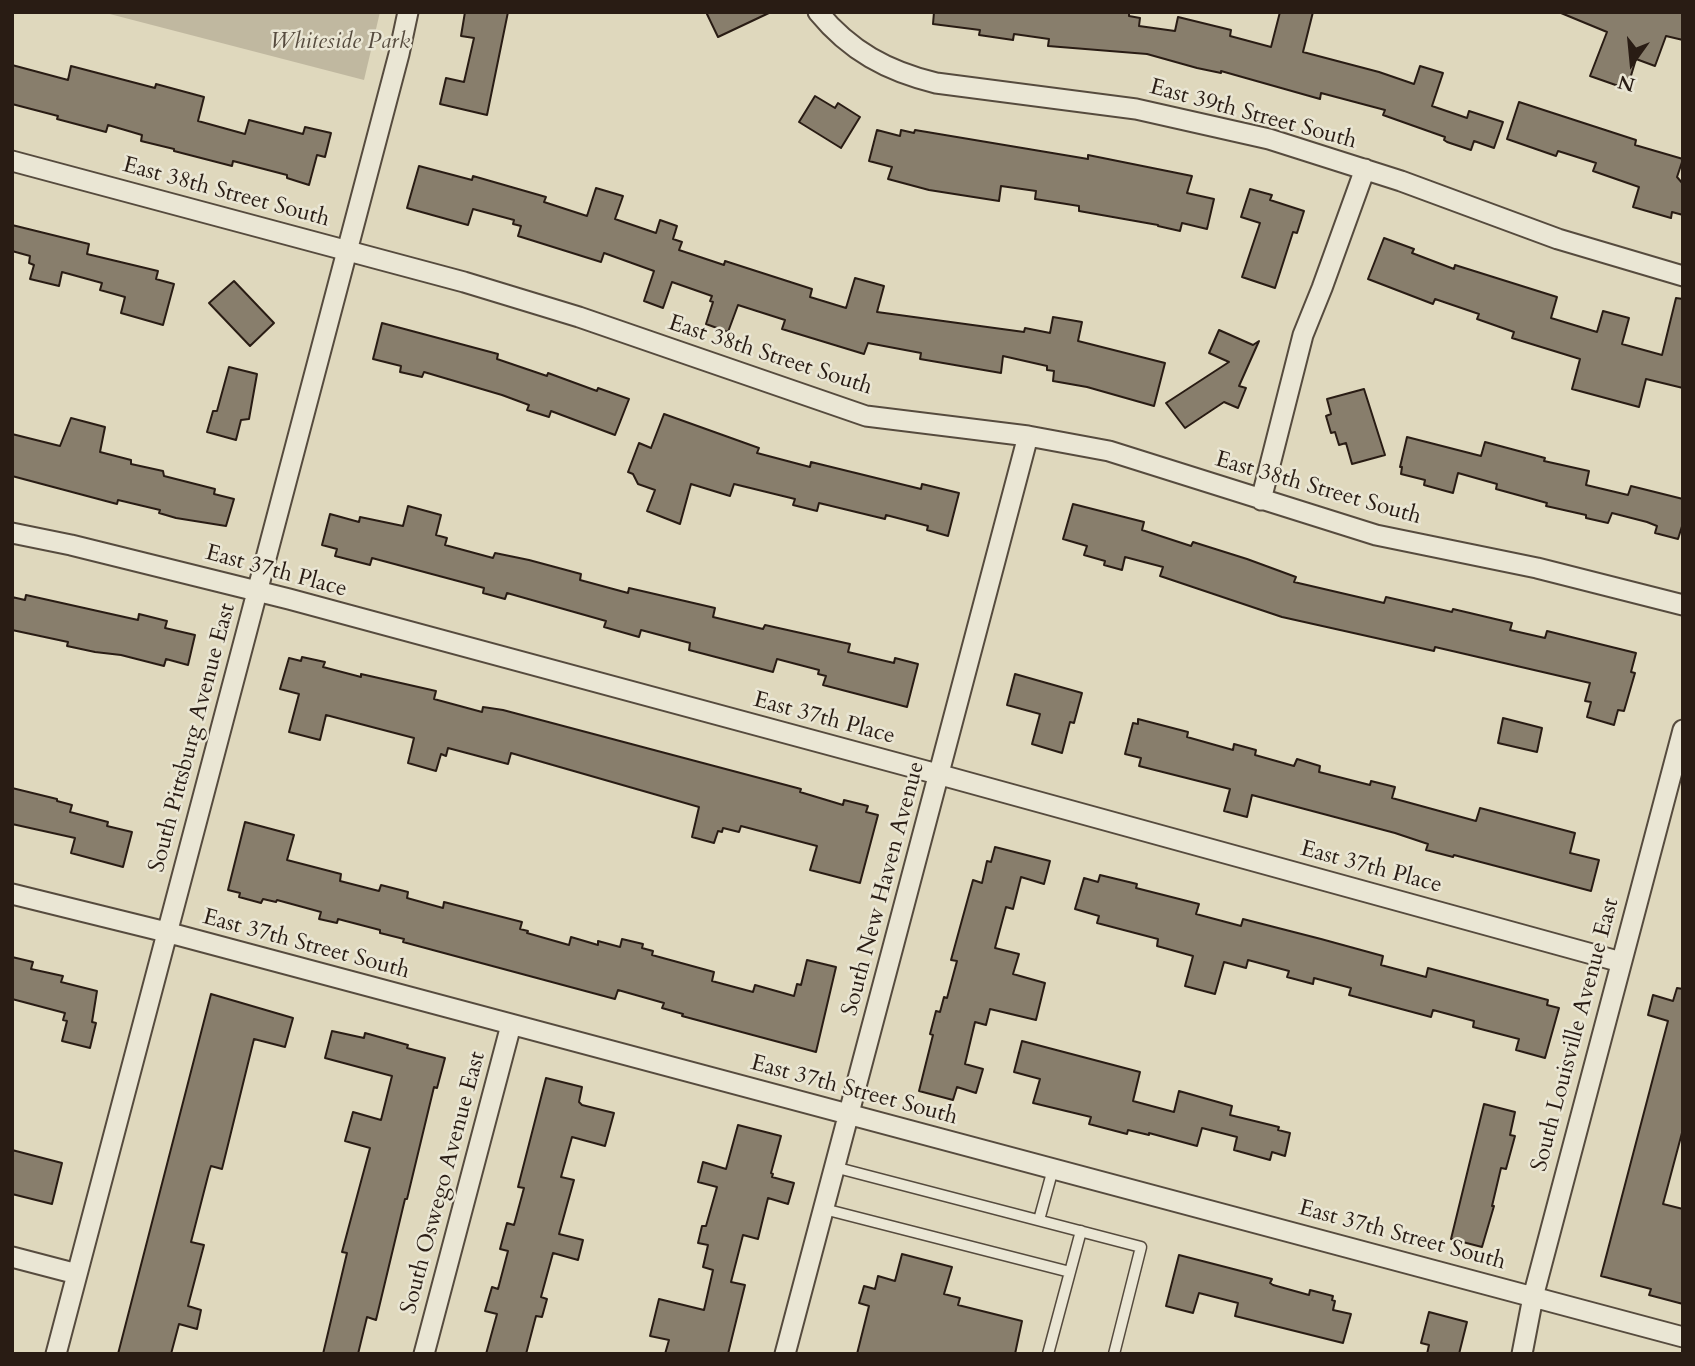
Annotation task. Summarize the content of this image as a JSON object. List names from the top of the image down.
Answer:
{
  "streets": {
    "street": [
      "East 39th Street South",
      "East 38th Street South",
      "East 37th Place",
      "South Pittsburg Avenue East",
      "South New Haven Avenue",
      "East 37th Street South",
      "South Louisville Avenue East",
      "South Oswego Avenue East"
    ]
  },
  "crossings": [
    ["East 38th Street South", "South Pittsburg Avenue East"],
    ["East 38th Street South", "South New Haven Avenue"],
    ["East 37th Place", "South Pittsburg Avenue East"],
    ["East 37th Place", "South New Haven Avenue"],
    ["East 37th Place", "South Louisville Avenue East"],
    ["South Pittsburg Avenue East", "East 37th Street South"],
    ["South New Haven Avenue", "East 37th Street South"],
    ["East 37th Street South", "South Louisville Avenue East"],
    ["East 37th Street South", "South Oswego Avenue East"]
  ],
  "parks": ["Whiteside Park"],
  "north": "bottom"
}
